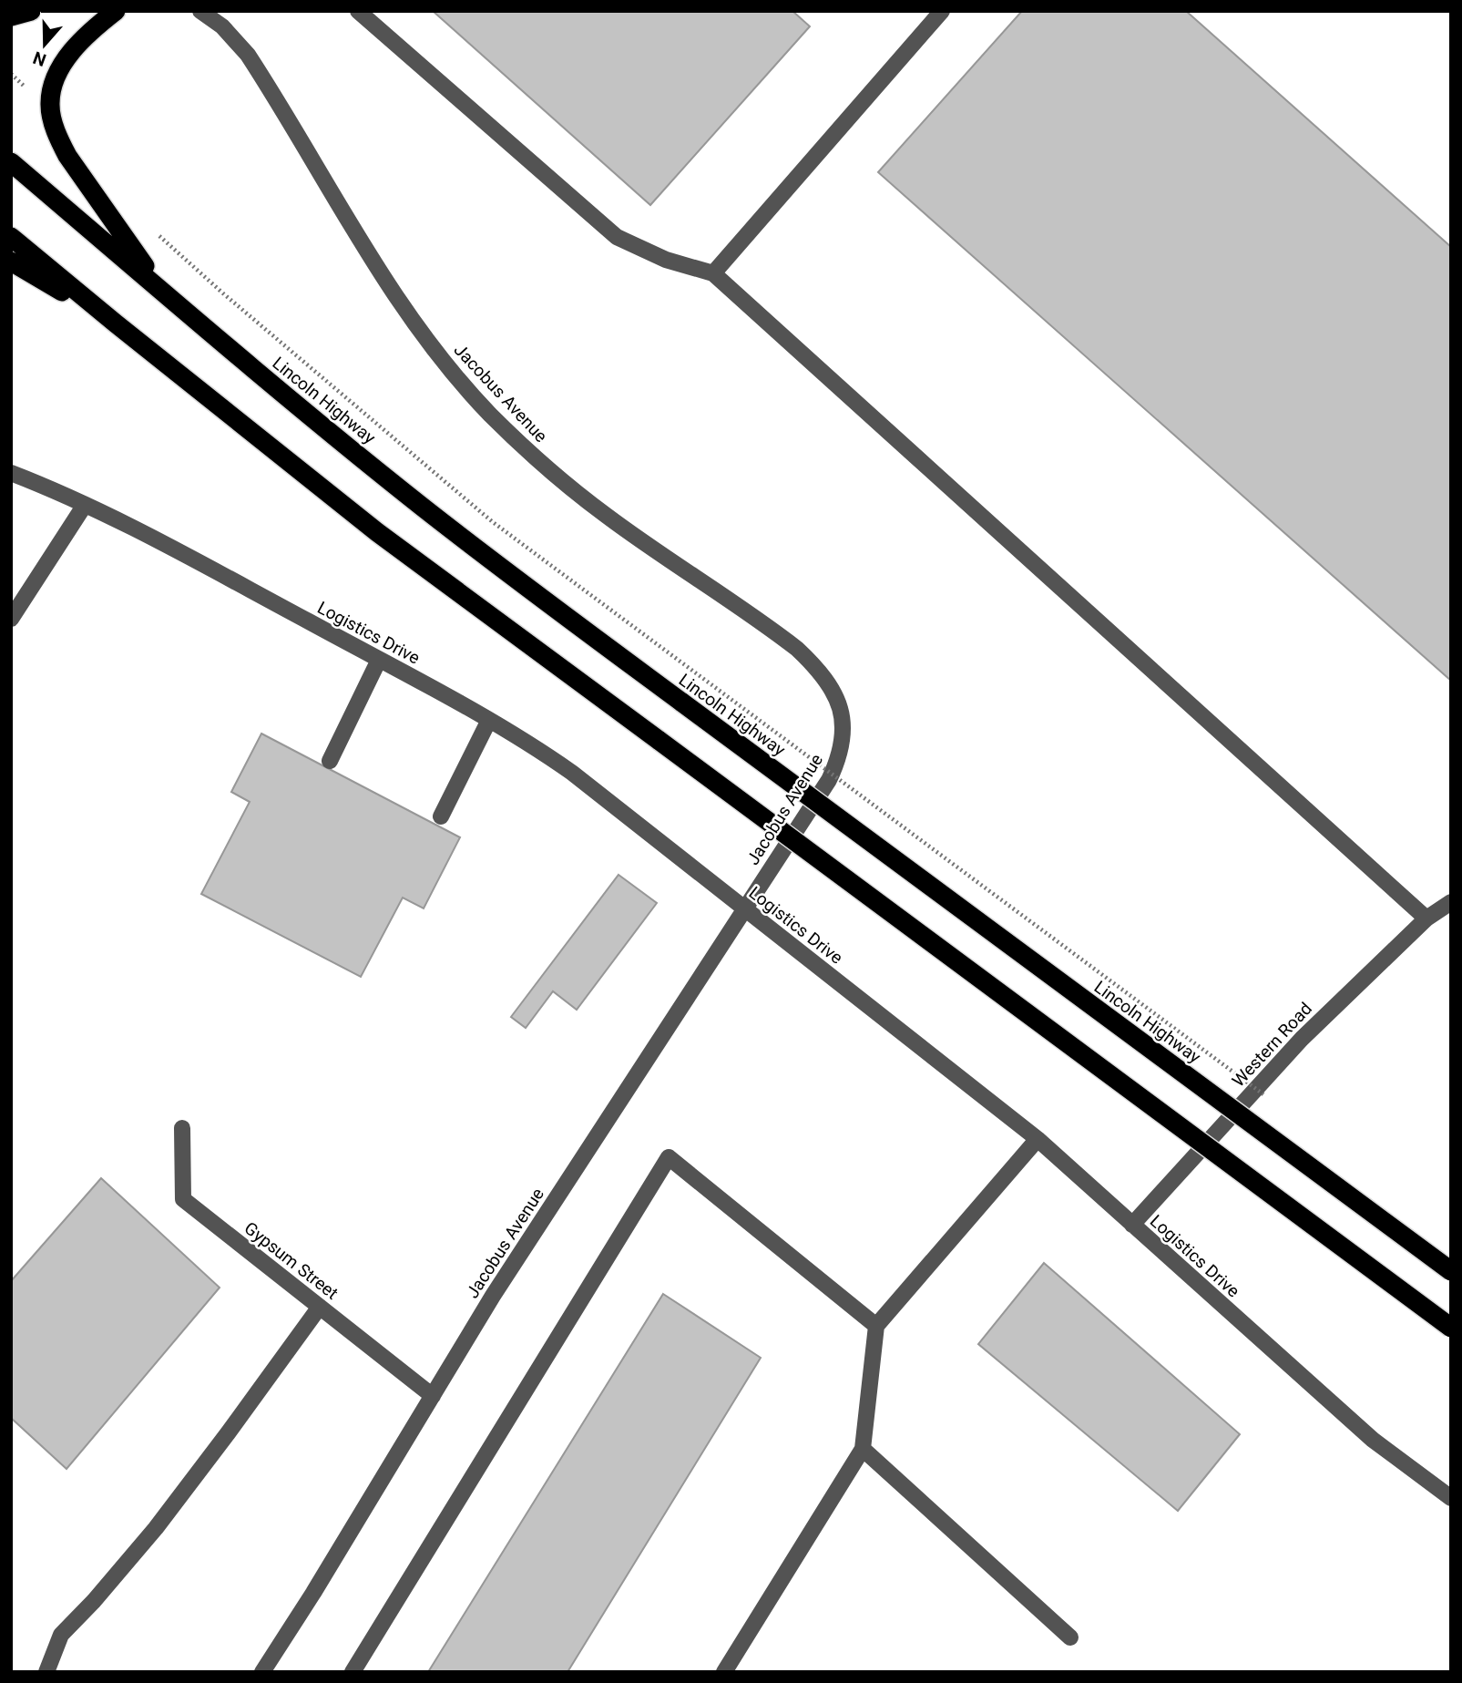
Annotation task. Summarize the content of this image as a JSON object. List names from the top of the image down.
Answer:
{
  "streets": {
    "highway": ["Lincoln Highway"],
    "street": [
      "Jacobus Avenue",
      "Logistics Drive",
      "Western Road",
      "Gypsum Street"
    ]
  },
  "crossings": [
    ["Jacobus Avenue", "Logistics Drive"],
    ["Jacobus Avenue", "Gypsum Street"],
    ["Logistics Drive", "Western Road"]
  ],
  "north": "bottom"
}
